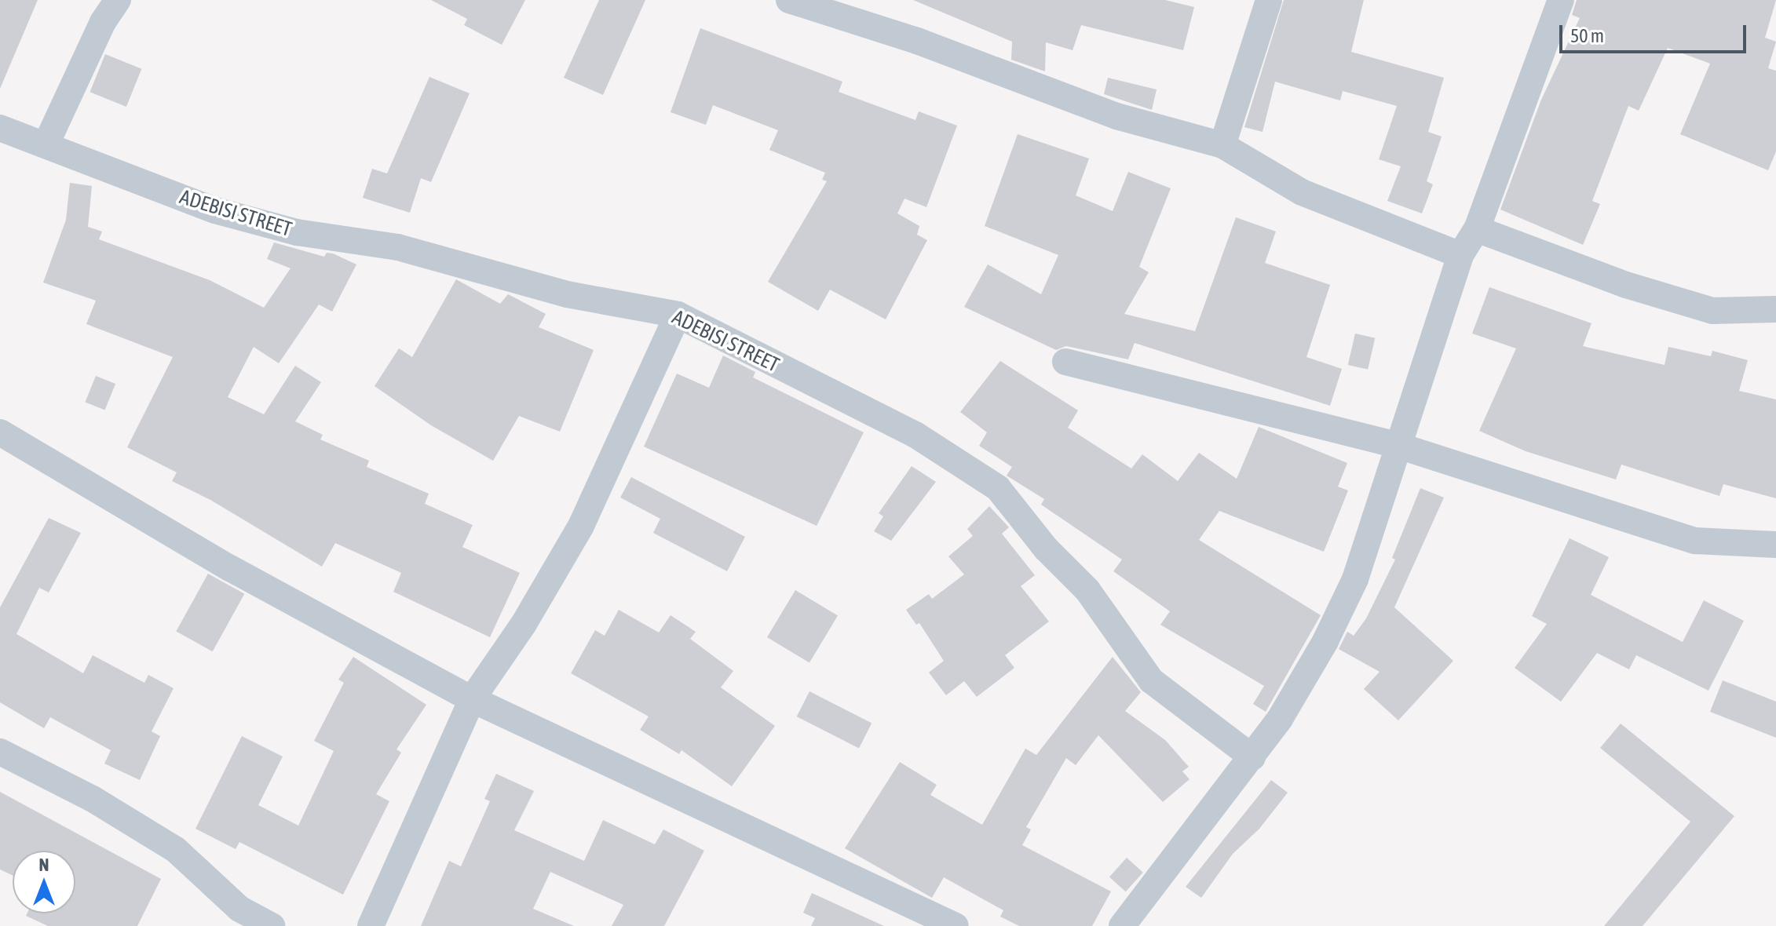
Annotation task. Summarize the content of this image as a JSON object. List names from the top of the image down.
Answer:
{
  "streets": {
    "street": ["ADEBISI STREET"]
  },
  "scale_bar": "50 m",
  "north": "top"
}
